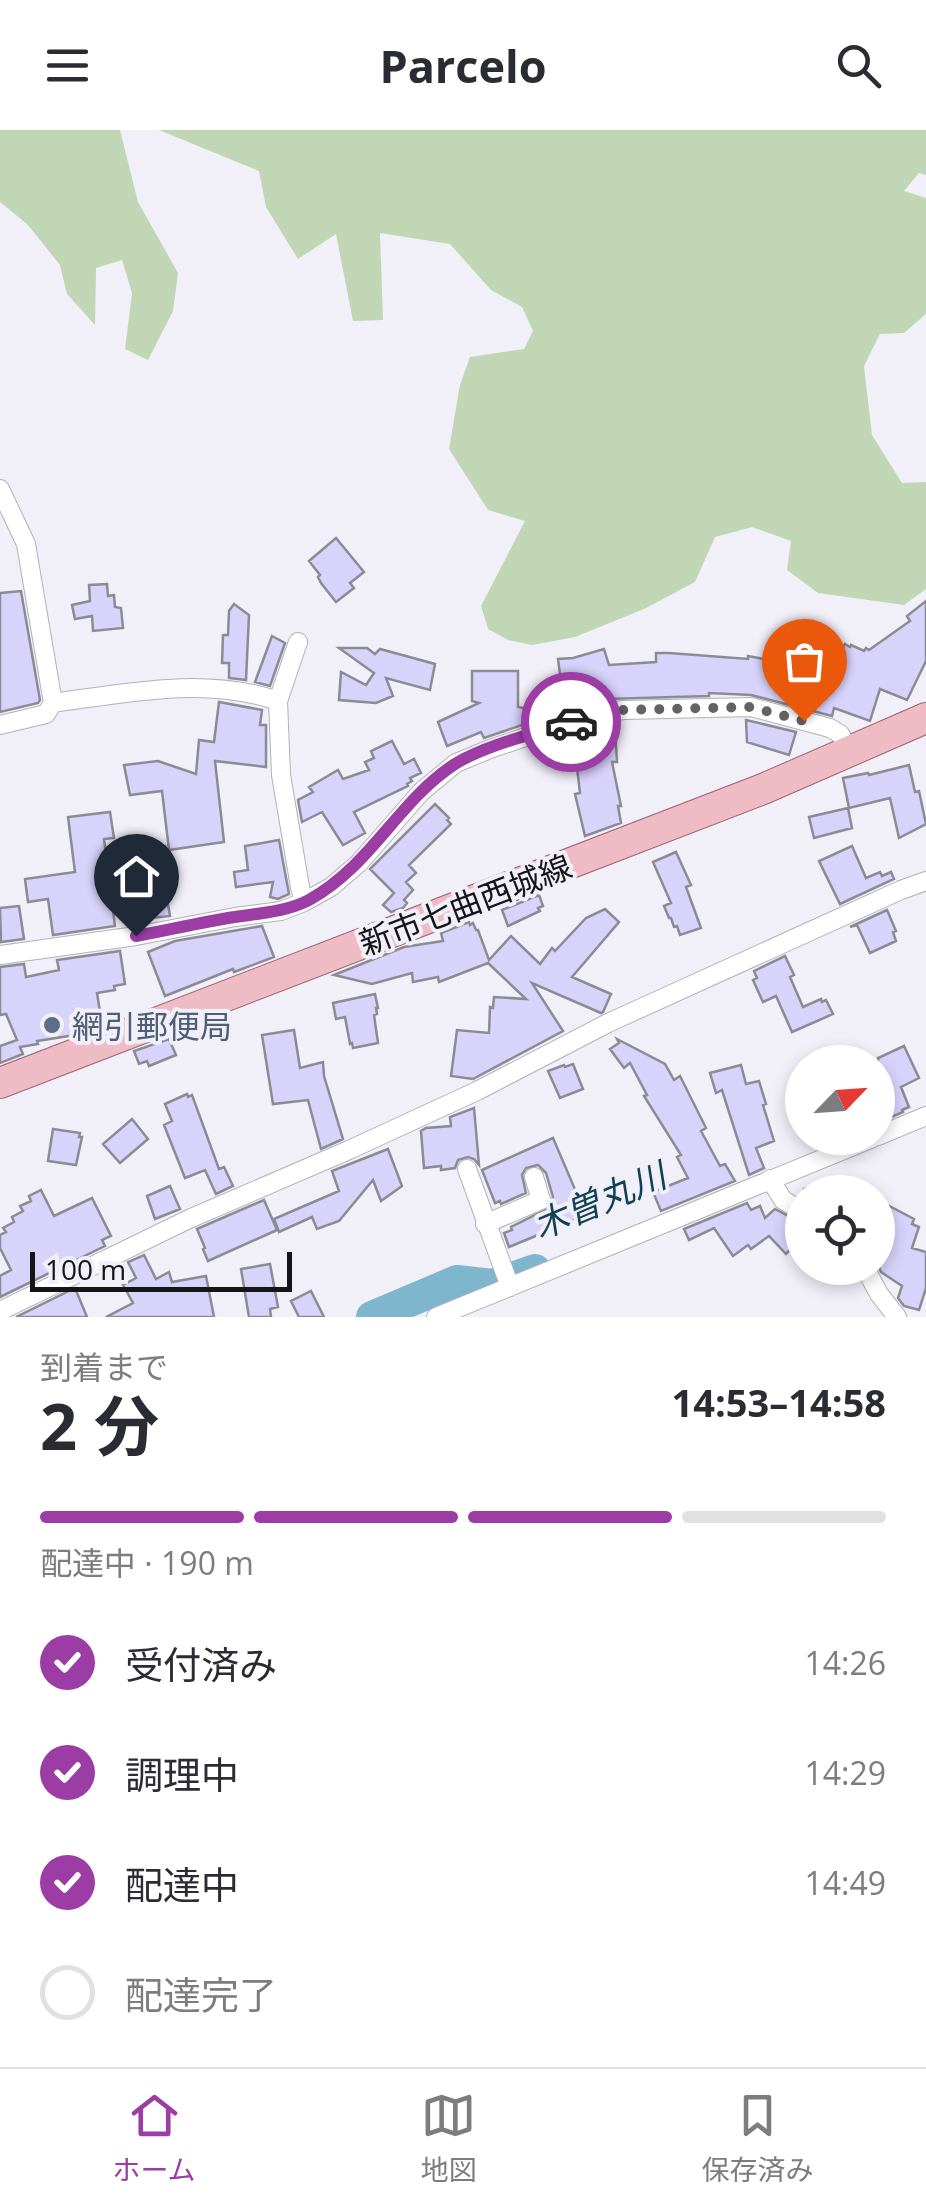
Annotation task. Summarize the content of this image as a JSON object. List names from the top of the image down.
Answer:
{
  "streets": {
    "main road": ["新市七曲西城線"]
  },
  "water": ["木曽丸川"],
  "places": ["網引郵便局"],
  "scale_bar": "100 m",
  "north": "top right",
  "page": {
    "header": "Parcelo",
    "scale": "100 m",
    "heading": ["2 分", "到着まで", "14:53–14:58"],
    "bar": "配達中 · 190 m",
    "list": [
      ["受付済み", "14:26"],
      ["調理中", "14:29"],
      ["配達中", "14:49"],
      "配達完了"
    ],
    "tabs": ["ホーム", "地図", "保存済み"]
  }
}
